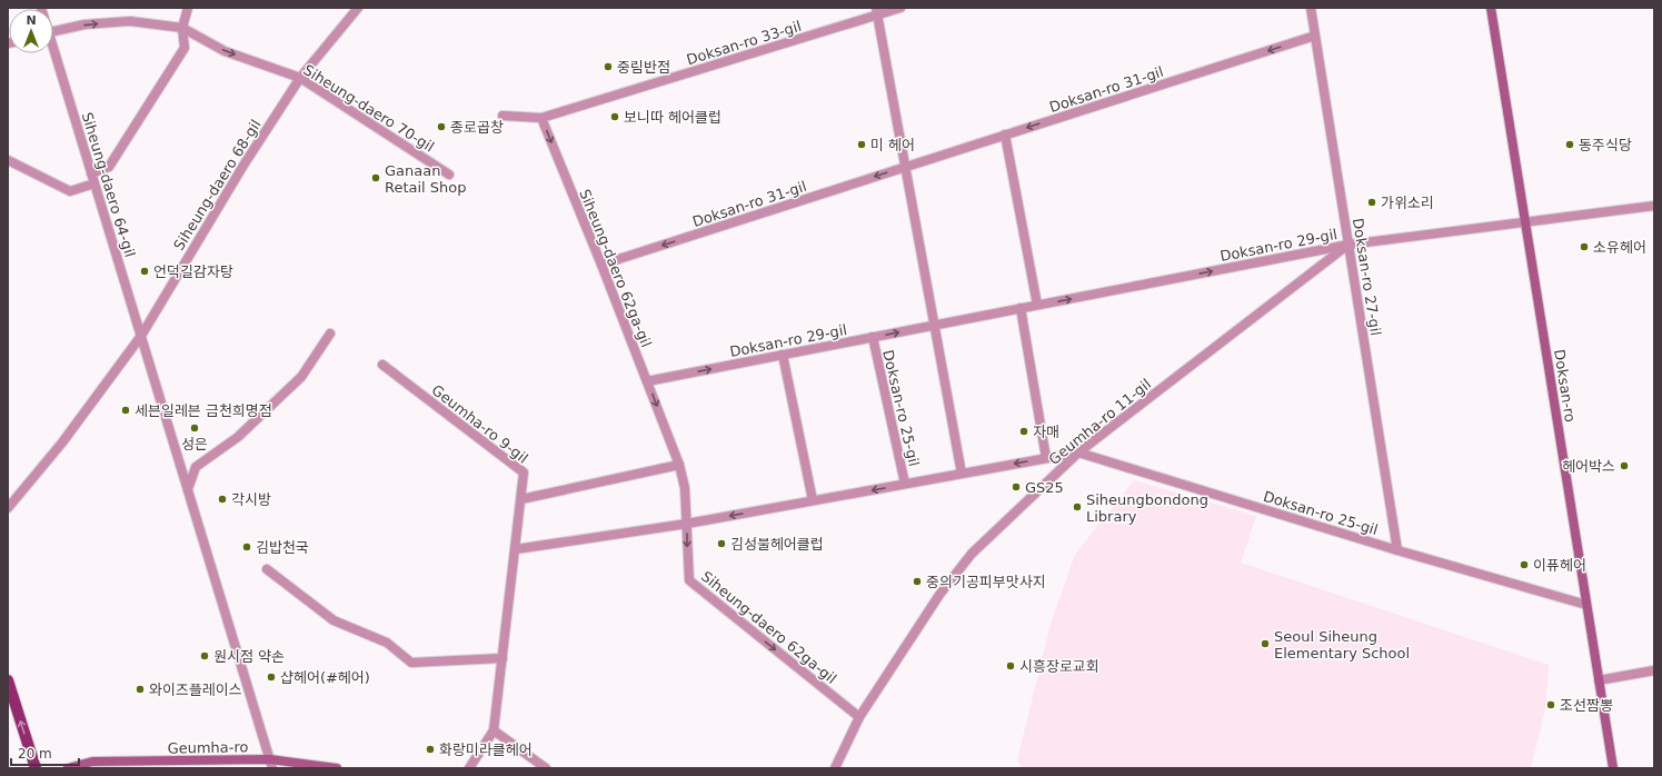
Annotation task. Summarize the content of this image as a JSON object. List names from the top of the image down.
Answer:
{
  "streets": {
    "main road": ["Doksan-ro", "Geumha-ro"],
    "street": [
      "Doksan-ro 33-gil",
      "Doksan-ro 31-gil",
      "Siheung-daero 70-gil",
      "Siheung-daero 64-gil",
      "Siheung-daero 68-gil",
      "Doksan-ro 29-gil",
      "Siheung-daero 62ga-gil",
      "Doksan-ro 27-gil",
      "Doksan-ro 25-gil",
      "Geumha-ro 11-gil",
      "Geumha-ro 9-gil"
    ]
  },
  "crossings": [
    ["Doksan-ro 33-gil", "Siheung-daero 62ga-gil"],
    ["Doksan-ro 31-gil", "Siheung-daero 62ga-gil"],
    ["Doksan-ro 31-gil", "Doksan-ro 27-gil"],
    ["Siheung-daero 70-gil", "Siheung-daero 68-gil"],
    ["Siheung-daero 64-gil", "Siheung-daero 68-gil"],
    ["Siheung-daero 64-gil", "Geumha-ro"],
    ["Doksan-ro 29-gil", "Siheung-daero 62ga-gil"],
    ["Doksan-ro 29-gil", "Doksan-ro 27-gil"],
    ["Doksan-ro 29-gil", "Doksan-ro"],
    ["Doksan-ro 29-gil", "Doksan-ro 25-gil"],
    ["Doksan-ro 29-gil", "Geumha-ro 11-gil"],
    ["Siheung-daero 62ga-gil", "Doksan-ro 25-gil"],
    ["Siheung-daero 62ga-gil", "Geumha-ro 11-gil"],
    ["Doksan-ro 27-gil", "Doksan-ro 25-gil"],
    ["Doksan-ro 27-gil", "Geumha-ro 11-gil"],
    ["Doksan-ro", "Doksan-ro 25-gil"],
    ["Doksan-ro 25-gil", "Geumha-ro 11-gil"]
  ],
  "one_way": [
    "Doksan-ro 31-gil",
    "Siheung-daero 70-gil",
    "Doksan-ro 29-gil",
    "Siheung-daero 62ga-gil"
  ],
  "places": [
    "중림반점",
    "보니따 헤어클럽",
    "종로곱창",
    "미 헤어",
    "동주식당",
    "Ganaan Retail Shop",
    "가위소리",
    "소유헤어",
    "언덕길감자탕",
    "세븐일레븐 금천희명점",
    "성은",
    "자매",
    "헤어박스",
    "GS25",
    "각시방",
    "Siheungbondong Library",
    "김성불헤어클럽",
    "김밥천국",
    "이퓨헤어",
    "중의기공피부맛사지",
    "Seoul Siheung Elementary School",
    "원시점 약손",
    "시흥장로교회",
    "샵헤어(#헤어)",
    "와이즈플레이스",
    "조선짬뽕",
    "화랑미라클헤어"
  ],
  "scale_bar": "20 m",
  "north": "top"
}
